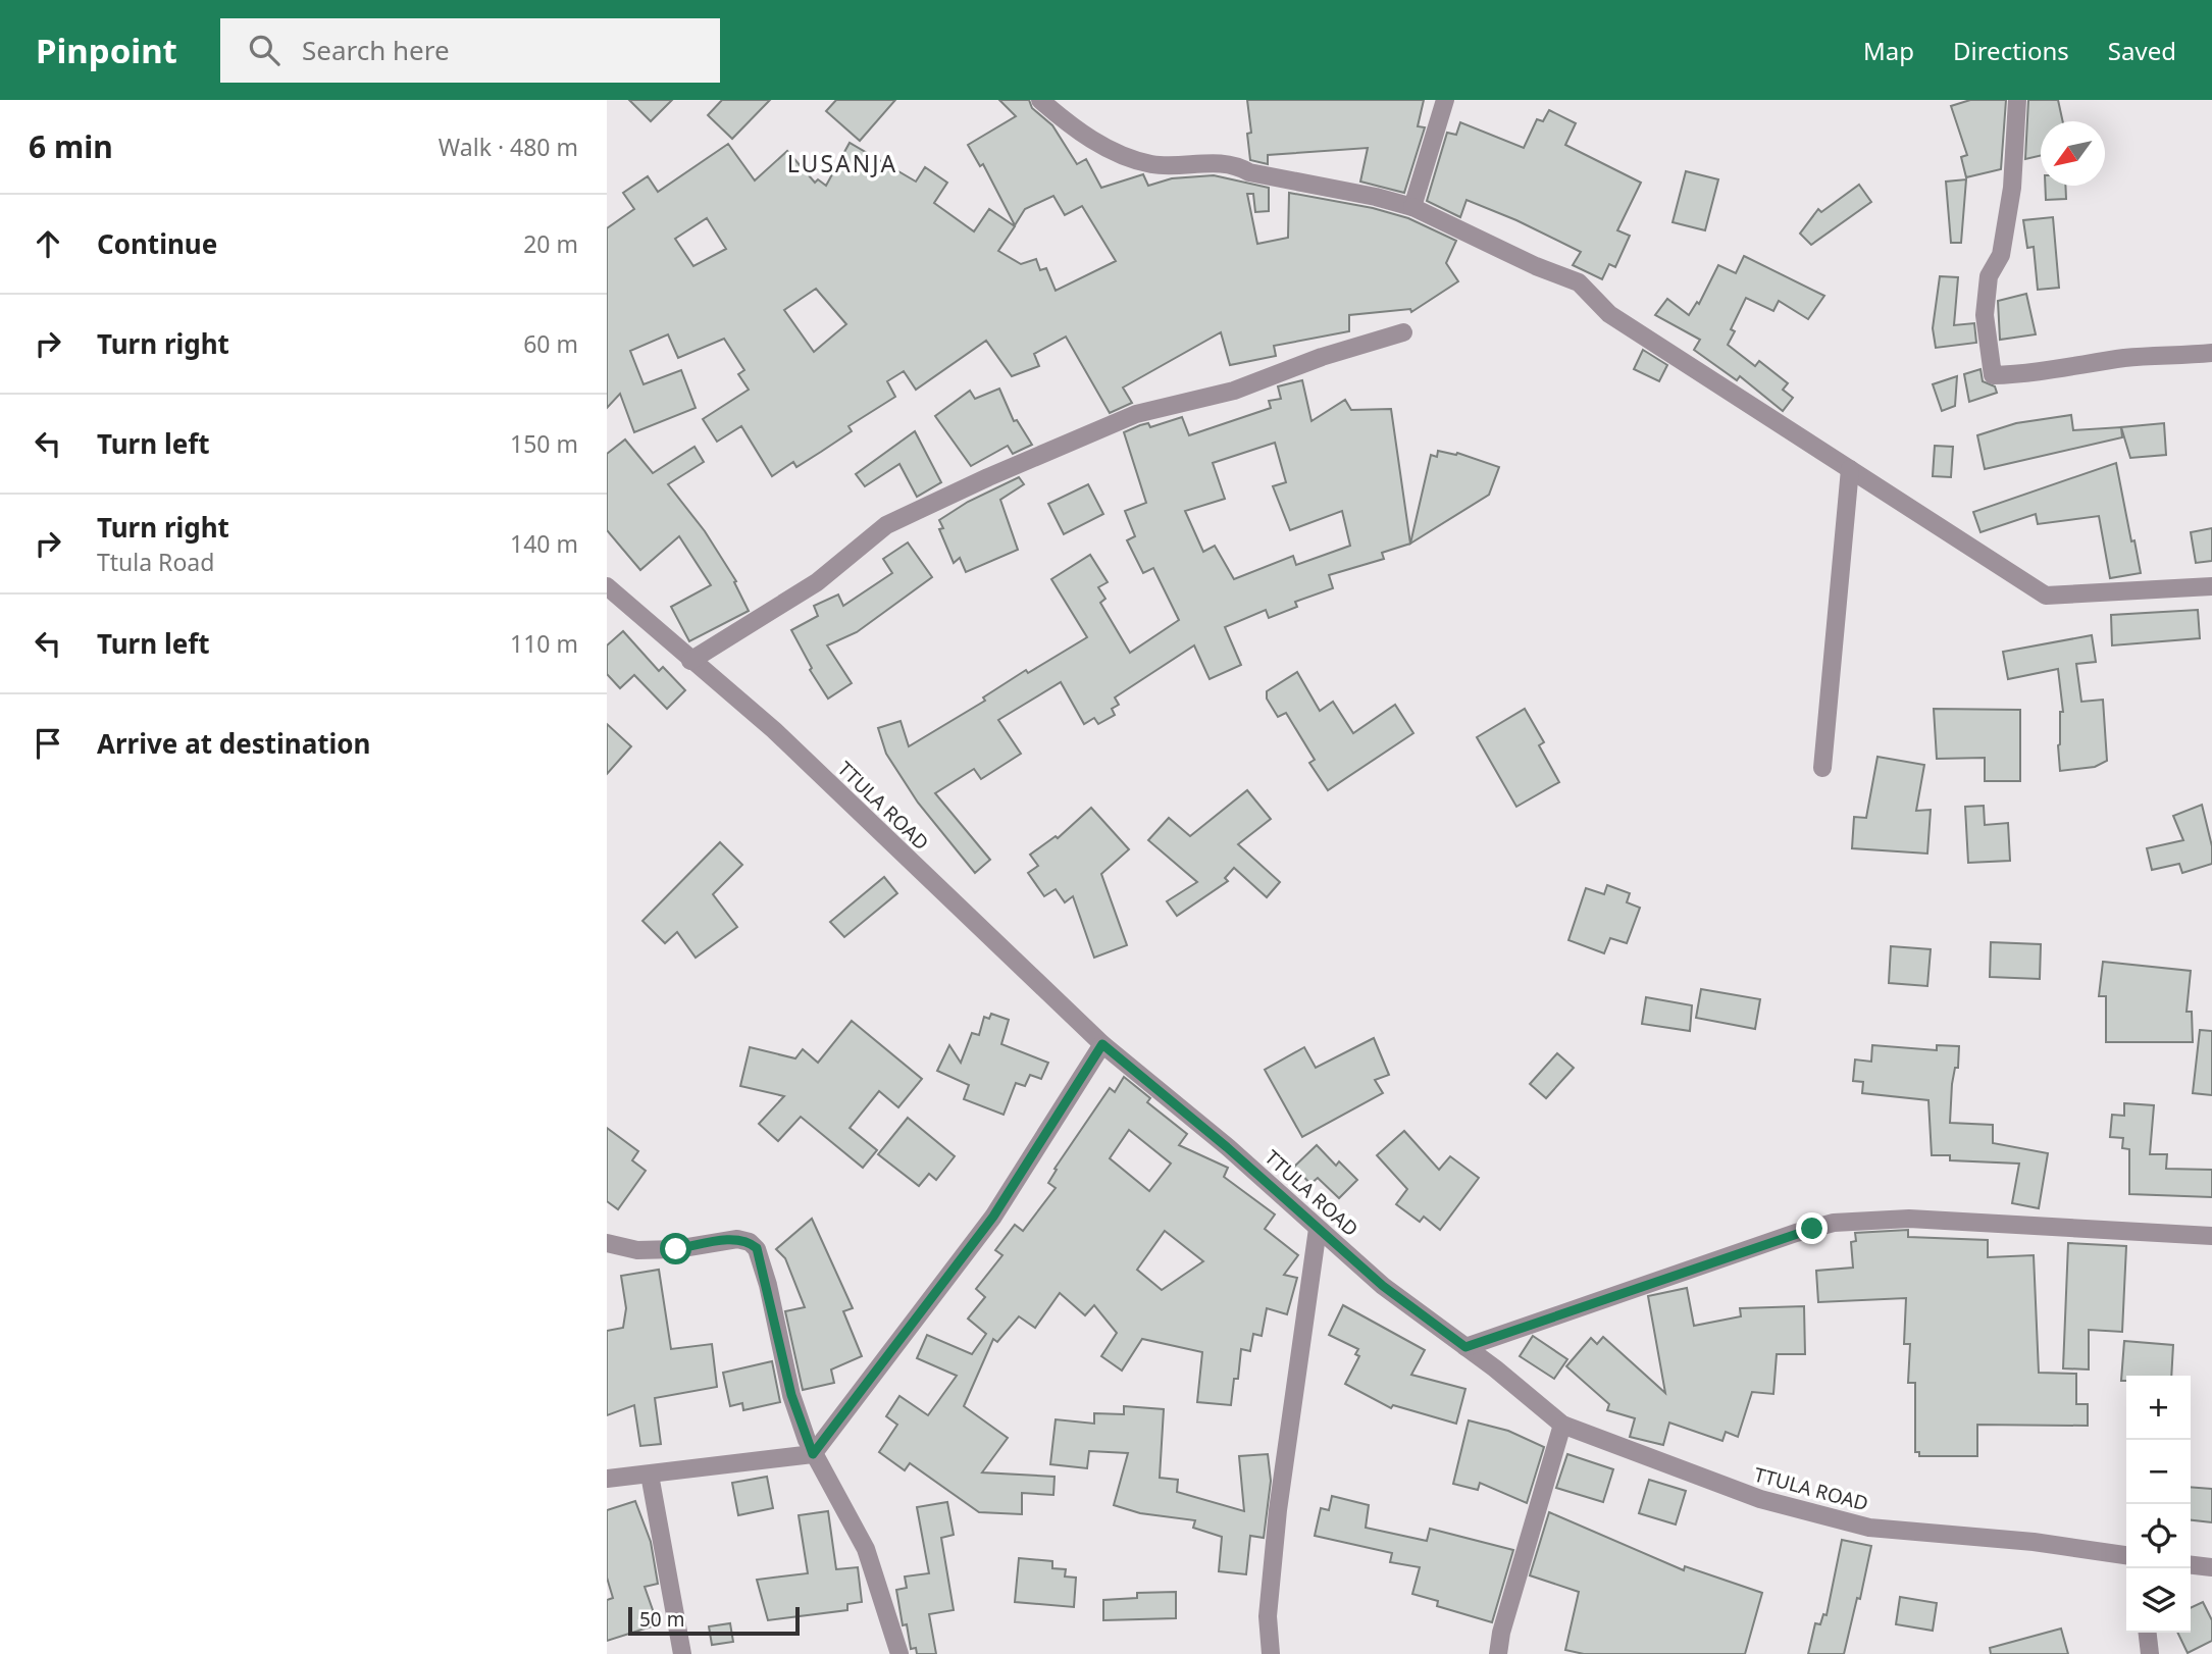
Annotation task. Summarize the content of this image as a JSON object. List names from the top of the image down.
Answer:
{
  "streets": {
    "street": ["TTULA ROAD"]
  },
  "districts": ["LUSANJA"],
  "scale_bar": "50 m",
  "north": "bottom left",
  "page": {
    "header": "Pinpoint",
    "search": "Search here",
    "nav": ["Map", "Directions", "Saved"],
    "heading": ["6 min", "Walk · 480 m"],
    "list": [
      ["Continue", "20 m"],
      ["Turn right", "60 m"],
      ["Turn left", "150 m"],
      ["Turn right", "Ttula Road", "140 m"],
      ["Turn left", "110 m"],
      "Arrive at destination"
    ],
    "map_buttons": ["+", "−"],
    "scale": "50 m"
  }
}
